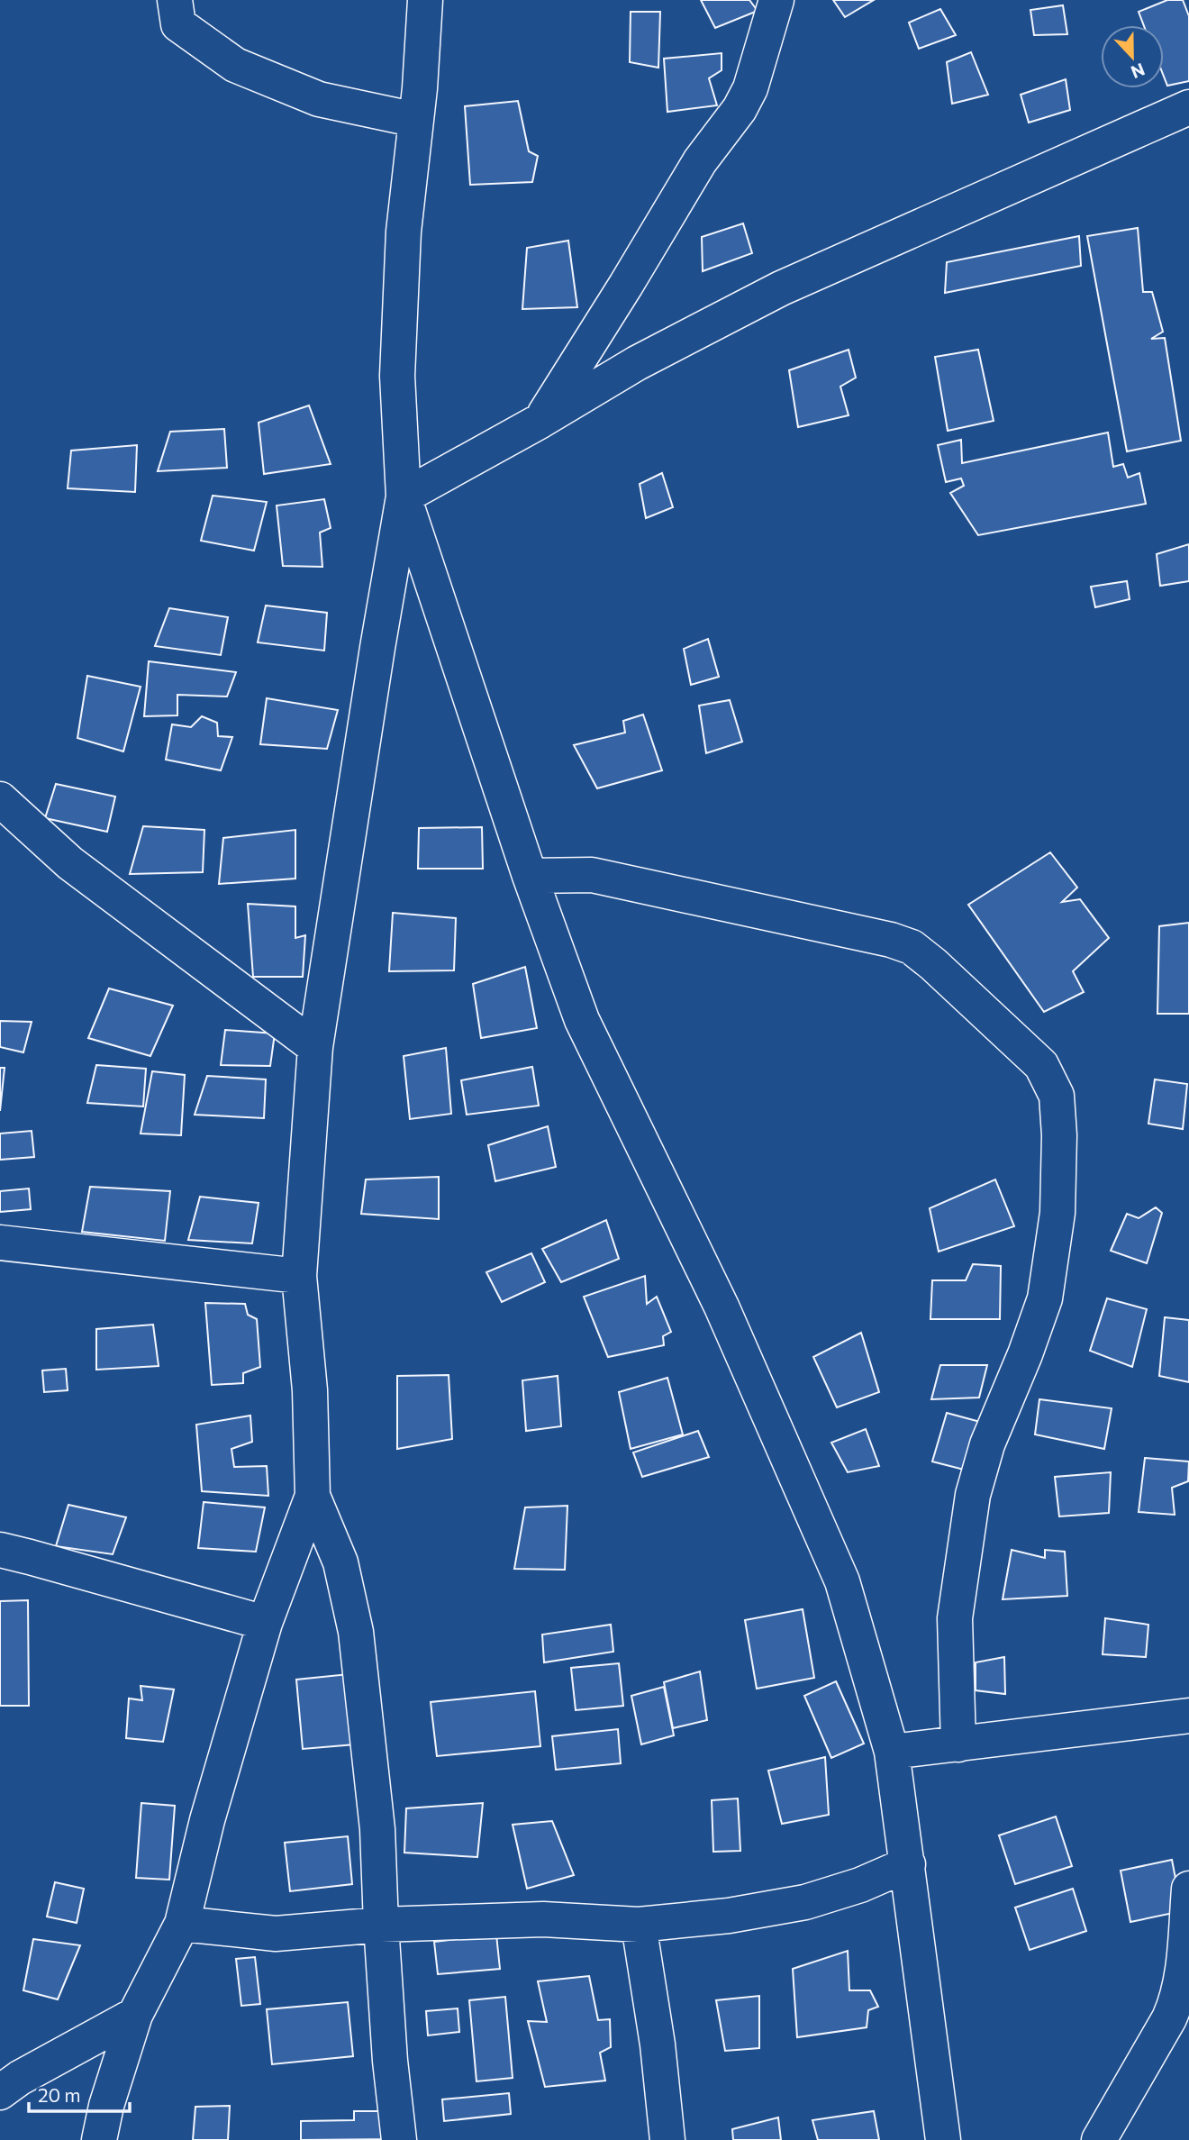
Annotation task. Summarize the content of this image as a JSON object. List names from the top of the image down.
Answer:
{
  "scale_bar": "20 m",
  "north": "bottom"
}
